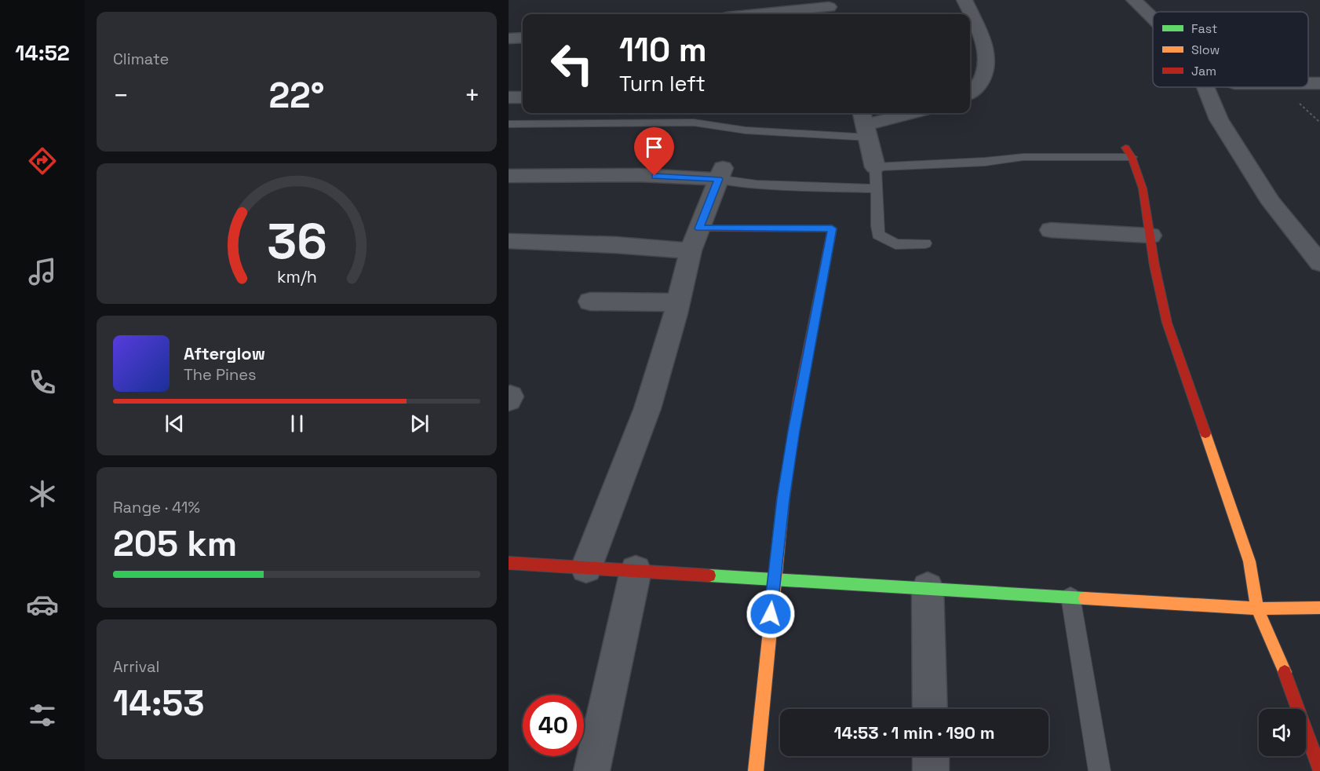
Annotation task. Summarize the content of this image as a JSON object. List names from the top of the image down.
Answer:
{
  "legend": ["Fast", "Slow", "Jam"],
  "page": {
    "tabs": "14:52",
    "tile": [
      "Climate",
      ["Range · 41%", "205 km"],
      ["Arrival", "14:53"]
    ],
    "turn": ["110 m", "Turn left"],
    "heat": ["−", "22°", "+"],
    "song": ["Afterglow", "The Pines"],
    "limit": "40",
    "trip": "14:53 · 1 min · 190 m",
    "gauge": ["36", "km/h"]
  }
}
